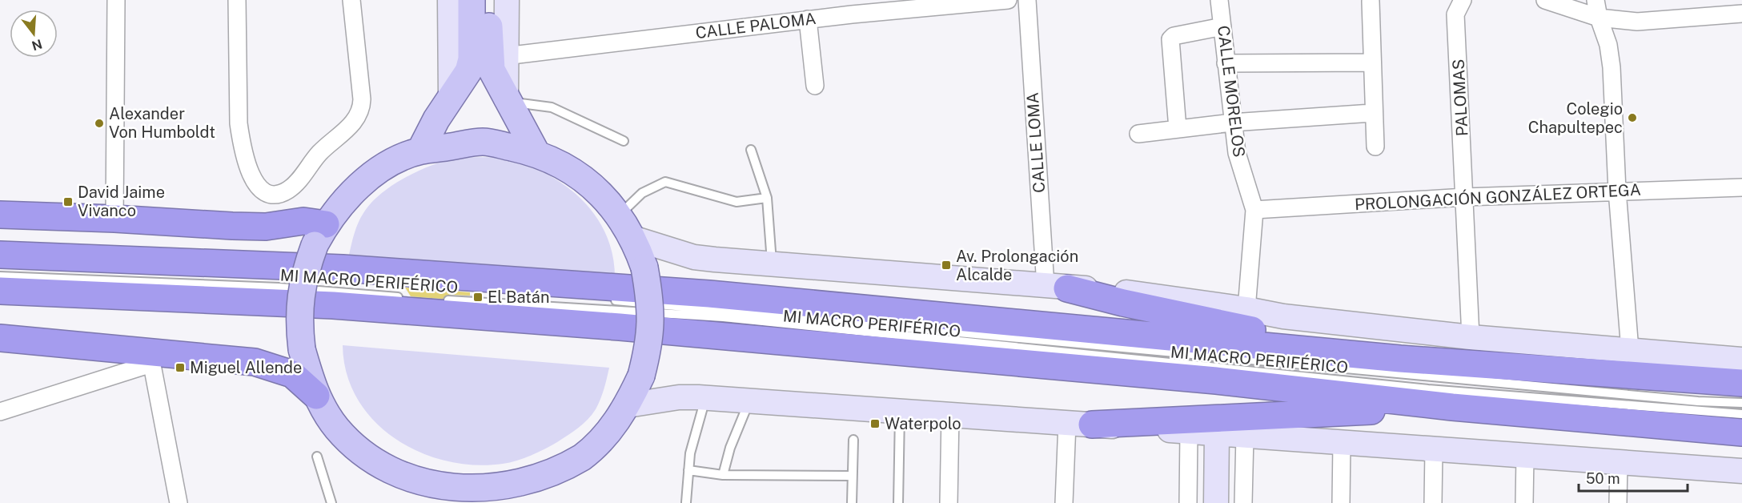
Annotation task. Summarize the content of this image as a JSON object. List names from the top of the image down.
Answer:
{
  "streets": {
    "street": [
      "CALLE PALOMA",
      "CALLE MORELOS",
      "PALOMAS",
      "CALLE LOMA",
      "PROLONGACIÓN GONZÁLEZ ORTEGA"
    ],
    "lane": ["MI MACRO PERIFÉRICO"]
  },
  "crossings": [
    ["CALLE MORELOS", "PROLONGACIÓN GONZÁLEZ ORTEGA"],
    ["PALOMAS", "PROLONGACIÓN GONZÁLEZ ORTEGA"]
  ],
  "places": {
    "other": ["Colegio Chapultepec", "Alexander Von Humboldt"],
    "transit": [
      "David Jaime Vivanco",
      "Av. Prolongación Alcalde",
      "El Batán",
      "Miguel Allende",
      "Waterpolo"
    ]
  },
  "scale_bar": "50 m",
  "north": "bottom"
}
